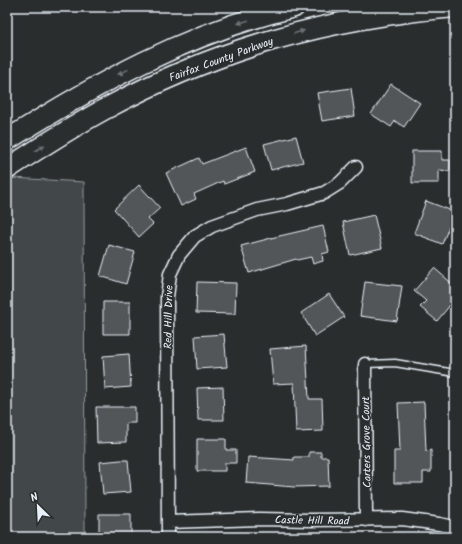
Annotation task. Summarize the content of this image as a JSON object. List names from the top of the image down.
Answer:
{
  "streets": {
    "highway": ["Fairfax County Parkway"],
    "street": ["Red Hill Drive", "Carters Grove Court", "Castle Hill Road"]
  },
  "crossings": [
    ["Red Hill Drive", "Castle Hill Road"],
    ["Carters Grove Court", "Castle Hill Road"]
  ],
  "north": "top left"
}
